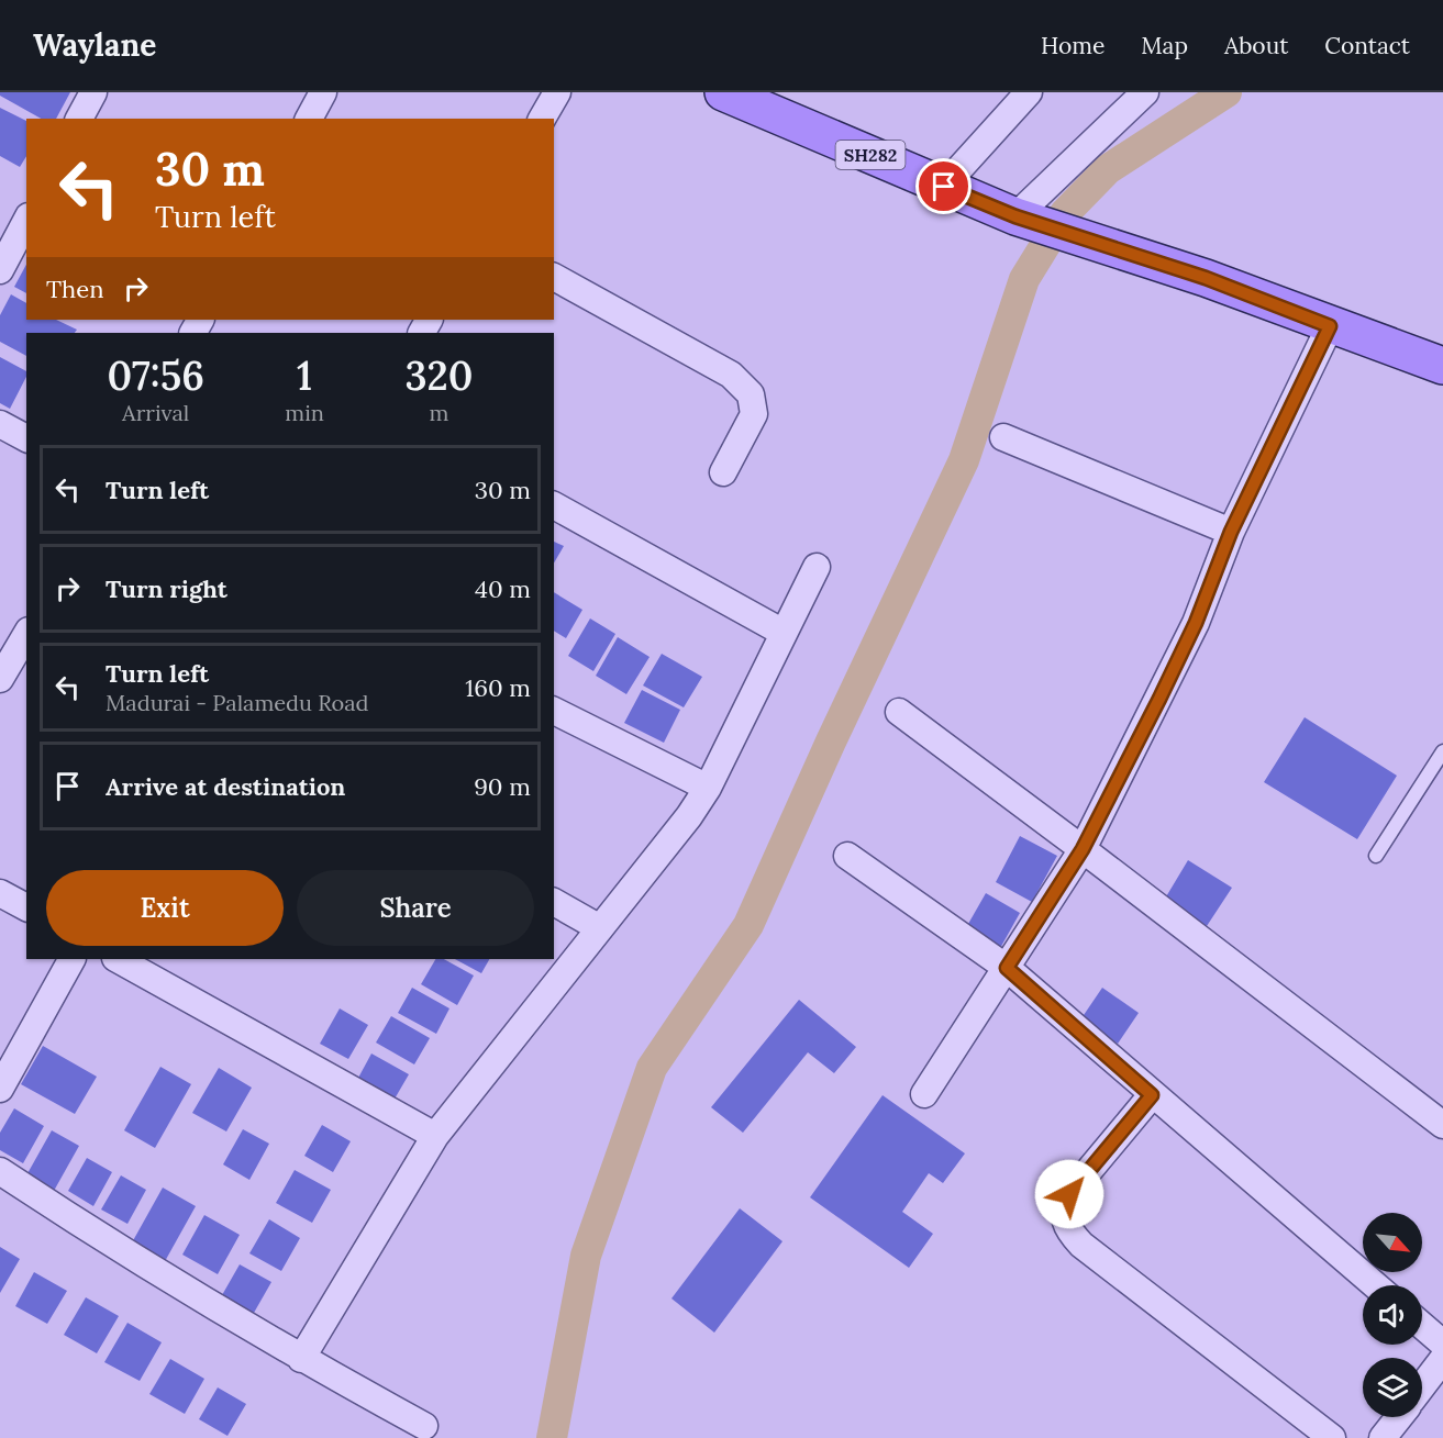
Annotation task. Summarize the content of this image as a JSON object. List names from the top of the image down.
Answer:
{
  "streets": {
    "main road": ["SH282"]
  },
  "north": "bottom right",
  "page": {
    "header": "Waylane",
    "nav": [
      "Home",
      "Map",
      "About",
      "Contact"
    ],
    "turn": ["30 m", "Turn left"],
    "then": "Then",
    "eta": [
      "07:56",
      "Arrival",
      "1",
      "min",
      "320",
      "m"
    ],
    "list": [
      {
        "name": "Turn left",
        "value": "30 m"
      },
      {
        "name": "Turn right",
        "value": "40 m"
      },
      {
        "name": "Turn left",
        "note": "Madurai - Palamedu Road",
        "value": "160 m"
      },
      {
        "name": "Arrive at destination",
        "value": "90 m"
      }
    ],
    "buttons": ["Exit", "Share"]
  }
}
